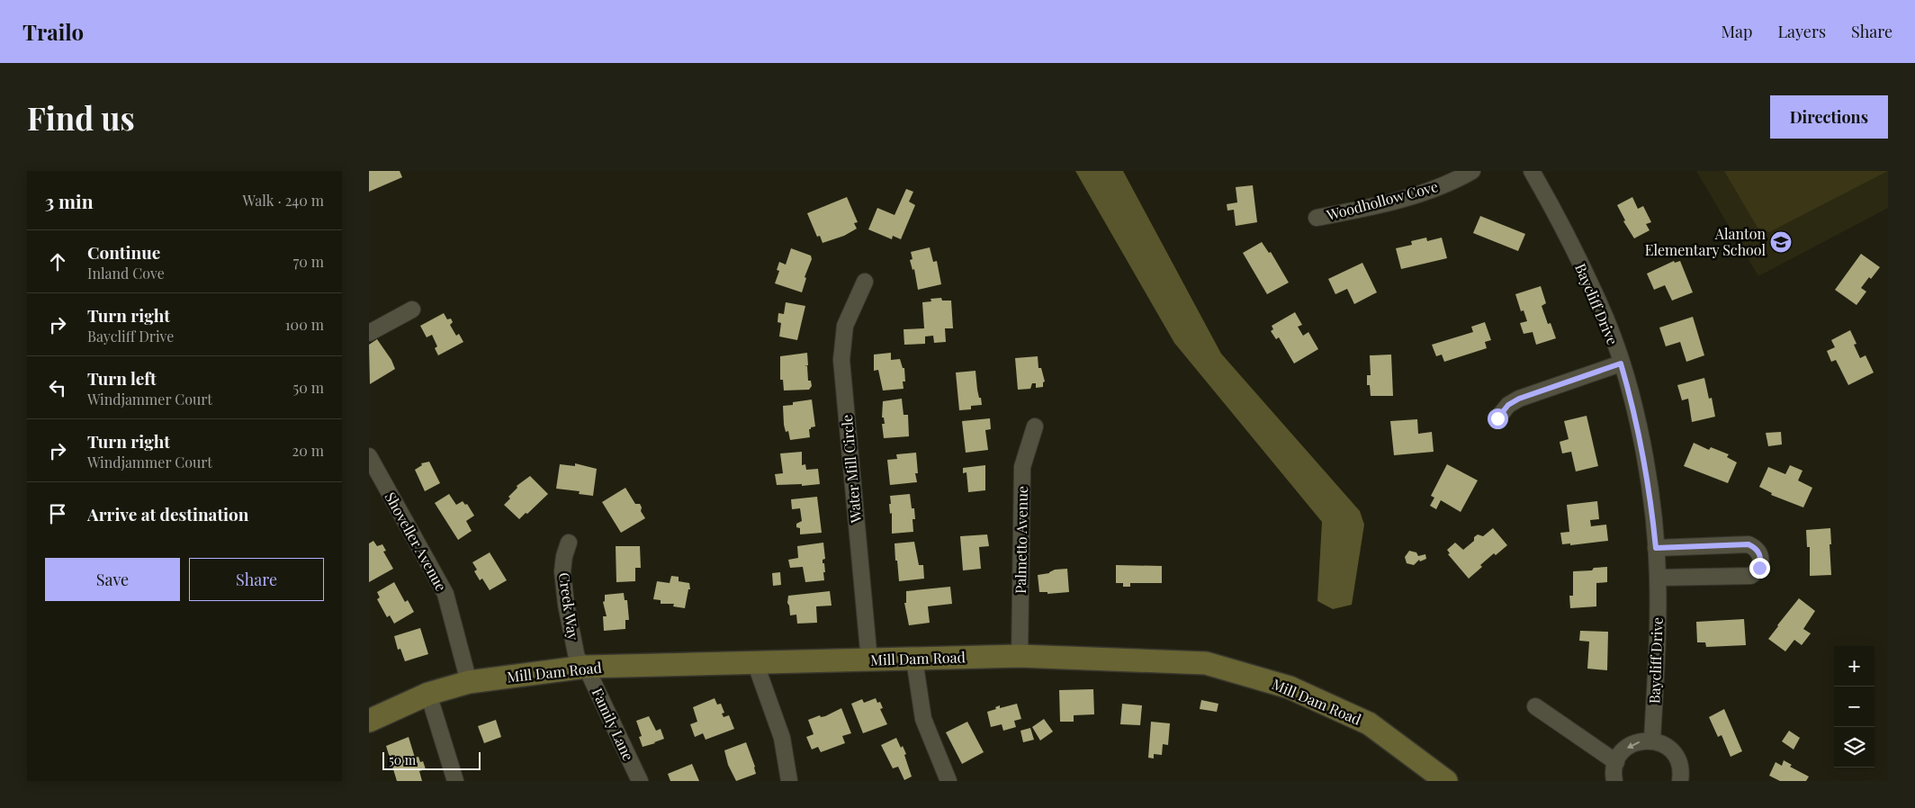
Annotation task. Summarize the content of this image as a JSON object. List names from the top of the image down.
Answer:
{
  "streets": {
    "street": [
      "Woodhollow Cove",
      "Baycliff Drive",
      "Water Mill Circle",
      "Palmetto Avenue",
      "Shoveller Avenue",
      "Creek Way",
      "Mill Dam Road",
      "Family Lane"
    ]
  },
  "crossings": [
    ["Water Mill Circle", "Mill Dam Road"],
    ["Palmetto Avenue", "Mill Dam Road"],
    ["Shoveller Avenue", "Mill Dam Road"],
    ["Creek Way", "Mill Dam Road"],
    ["Creek Way", "Family Lane"],
    ["Mill Dam Road", "Family Lane"]
  ],
  "places": {
    "school or university": ["Alanton Elementary School"]
  },
  "scale_bar": "50 m",
  "page": {
    "header": "Trailo",
    "nav": ["Map", "Layers", "Share"],
    "buttons": [
      "Directions",
      ["Save", "Share"]
    ],
    "title": "Find us",
    "heading": ["3 min", "Walk · 240 m"],
    "list": [
      ["Continue", "Inland Cove", "70 m"],
      ["Turn right", "Baycliff Drive", "100 m"],
      ["Turn left", "Windjammer Court", "50 m"],
      ["Turn right", "Windjammer Court", "20 m"],
      "Arrive at destination"
    ],
    "map_buttons": ["+", "−"],
    "scale": "50 m"
  }
}
